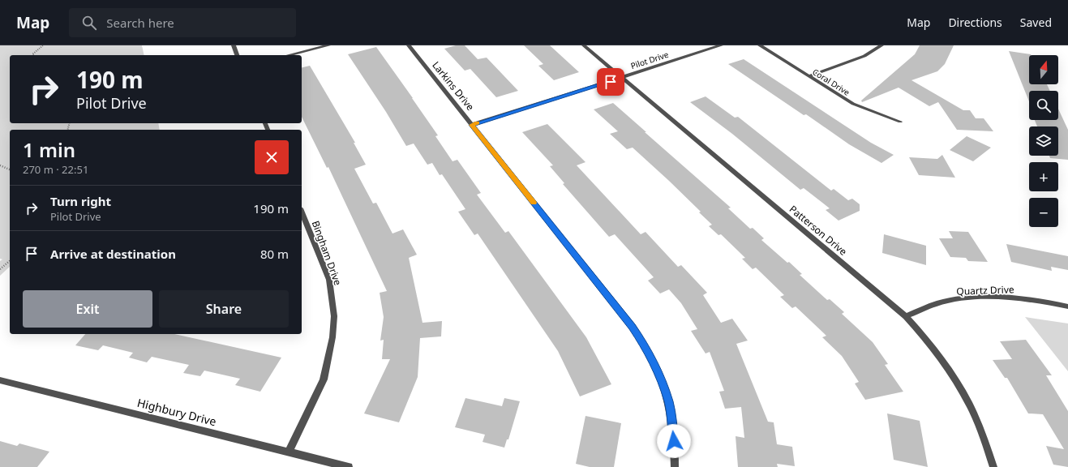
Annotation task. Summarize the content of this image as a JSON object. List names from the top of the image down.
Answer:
{
  "streets": {
    "street": [
      "Pilot Drive",
      "Coral Drive",
      "Larkins Drive",
      "Patterson Drive",
      "Bingham Drive",
      "Quartz Drive",
      "Highbury Drive"
    ]
  },
  "crossings": [
    ["Pilot Drive", "Larkins Drive"],
    ["Pilot Drive", "Patterson Drive"],
    ["Patterson Drive", "Quartz Drive"],
    ["Bingham Drive", "Highbury Drive"]
  ],
  "north": "top",
  "page": {
    "header": "Map",
    "search": "Search here",
    "nav": ["Map", "Directions", "Saved"],
    "map_buttons": ["+", "−"],
    "turn": ["190 m", "Pilot Drive"],
    "heading": ["1 min", "270 m · 22:51"],
    "list": [
      {
        "name": "Turn right",
        "note": "Pilot Drive",
        "value": "190 m"
      },
      {
        "name": "Arrive at destination",
        "value": "80 m"
      }
    ],
    "buttons": ["Exit", "Share"]
  }
}
